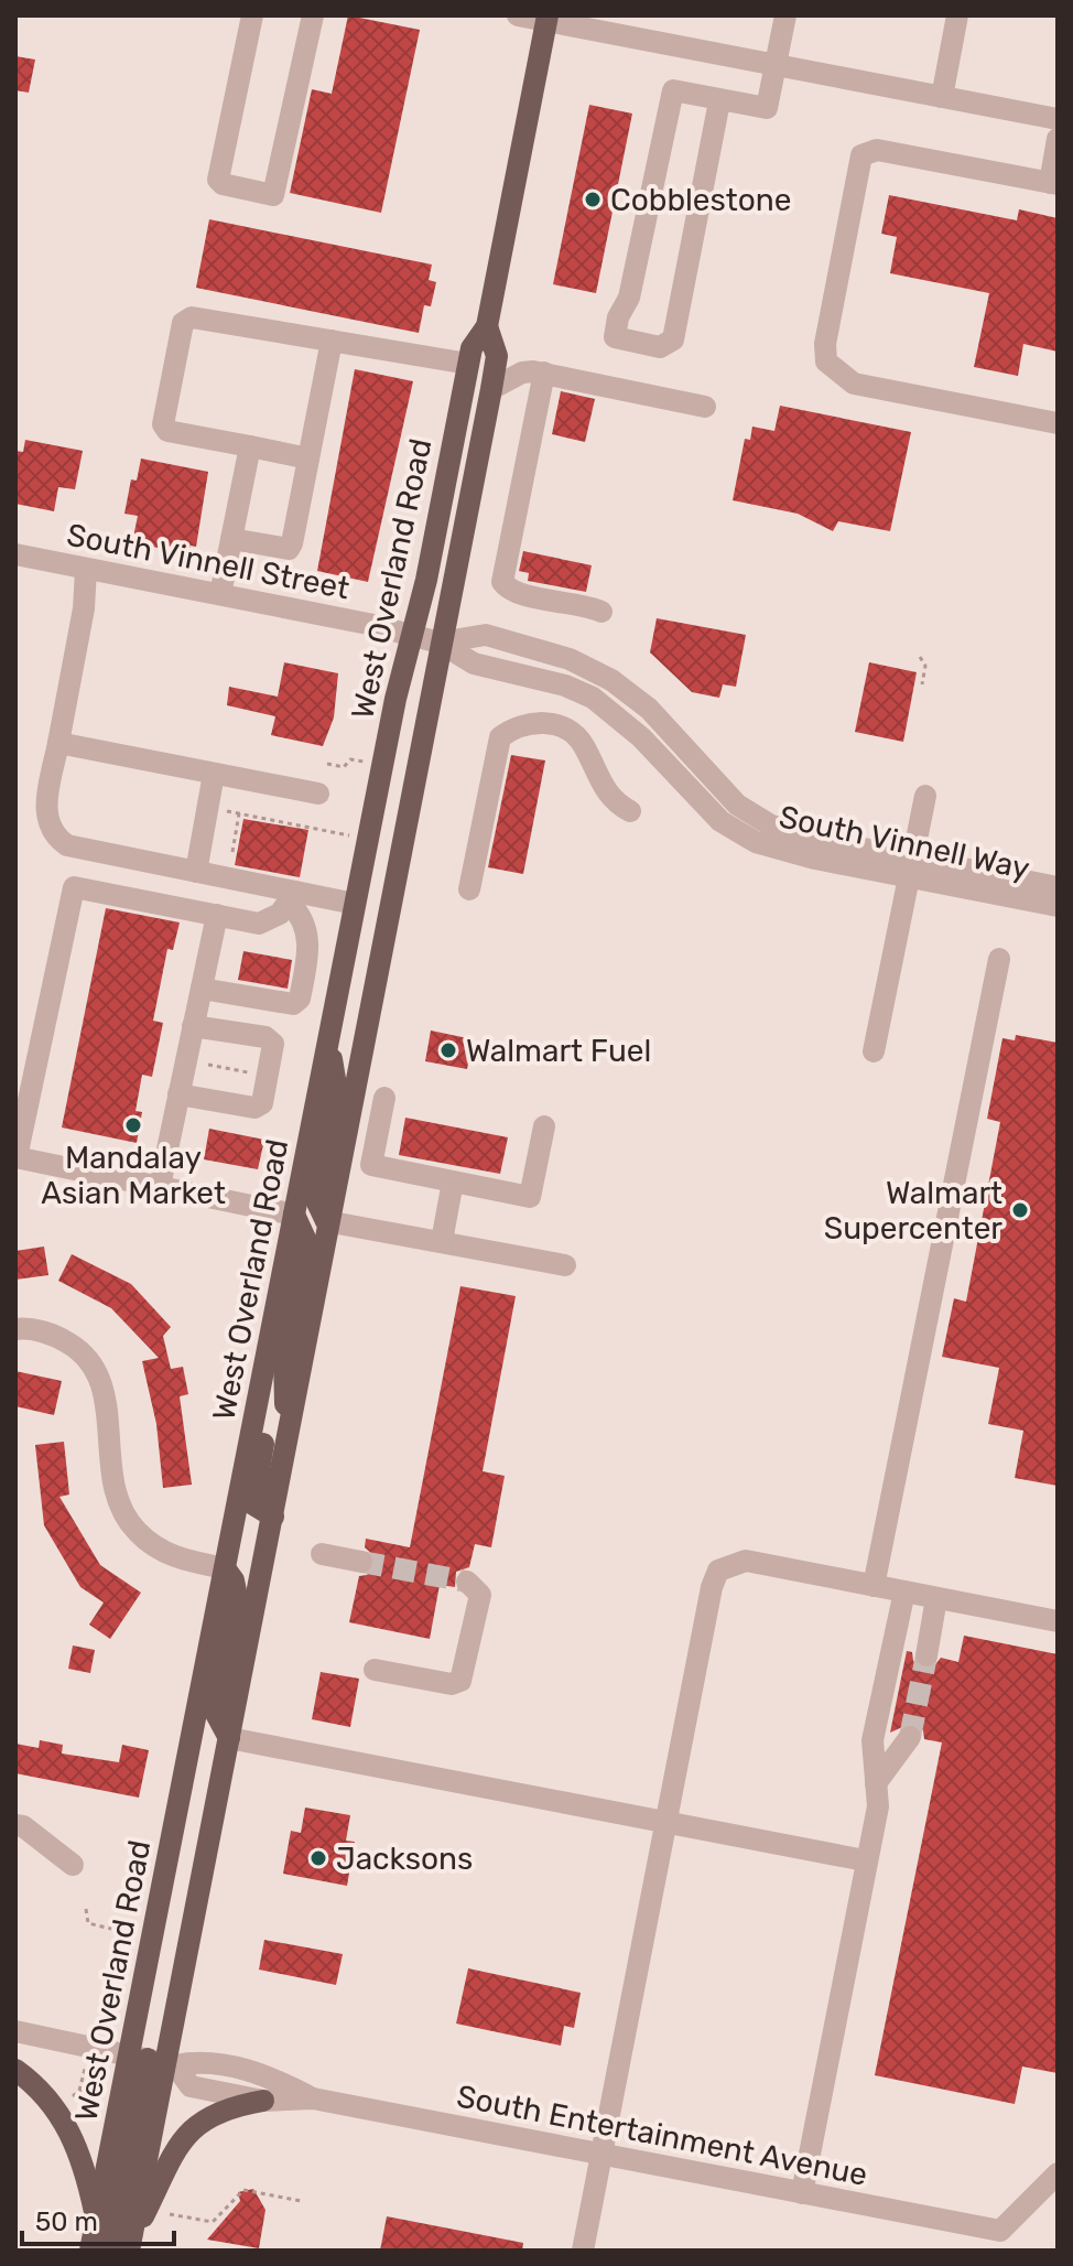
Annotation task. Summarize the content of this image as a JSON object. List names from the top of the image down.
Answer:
{
  "streets": {
    "main road": ["West Overland Road"],
    "street": ["South Vinnell Street", "South Vinnell Way", "South Entertainment Avenue"]
  },
  "crossings": [
    ["South Vinnell Street", "West Overland Road"],
    ["South Vinnell Street", "South Vinnell Way"],
    ["West Overland Road", "South Vinnell Way"],
    ["West Overland Road", "South Entertainment Avenue"]
  ],
  "places": [
    "Cobblestone",
    "Walmart Fuel",
    "Mandalay Asian Market",
    "Walmart Supercenter",
    "Jacksons"
  ],
  "scale_bar": "50 m"
}
